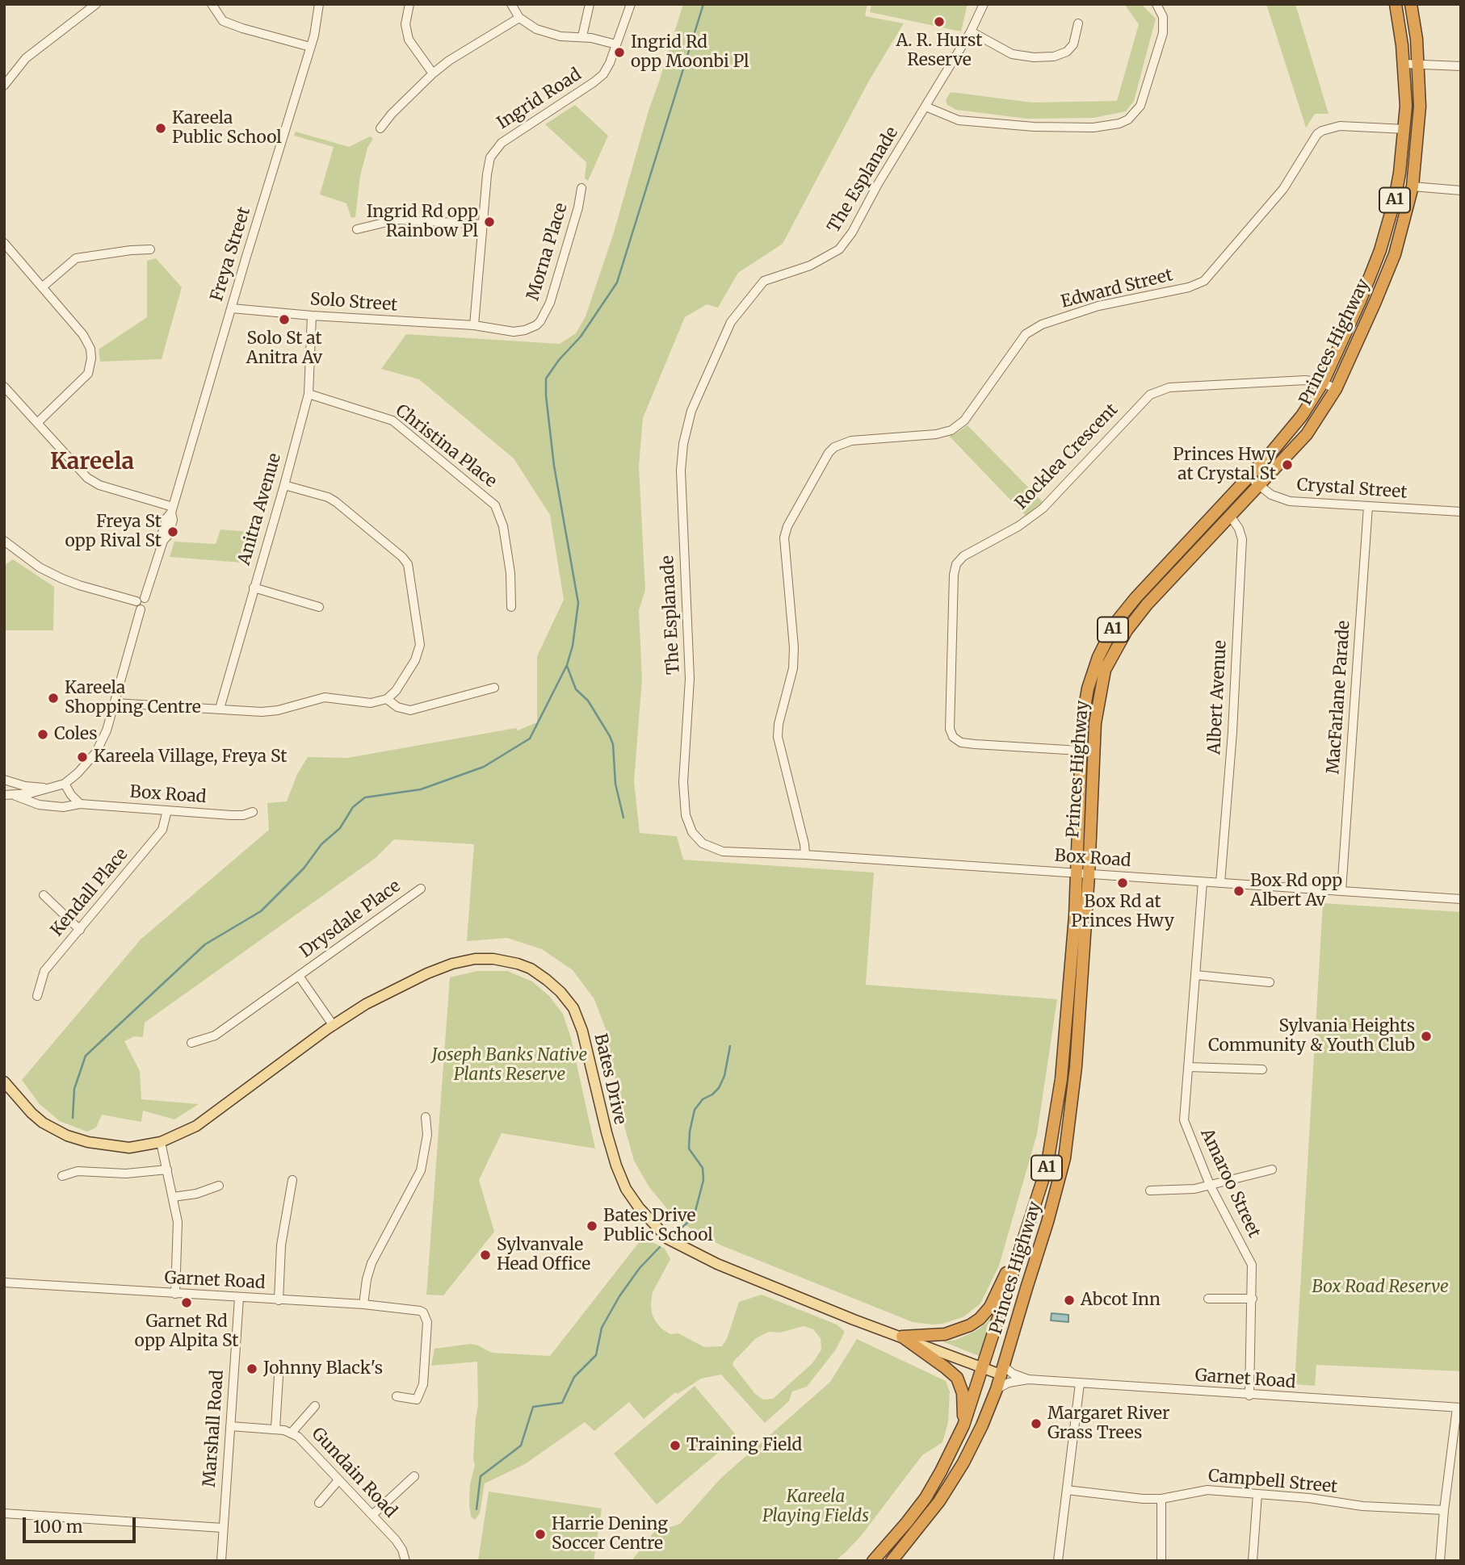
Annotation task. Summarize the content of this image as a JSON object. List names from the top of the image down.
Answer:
{
  "streets": {
    "highway": ["A1", "Princes Highway"],
    "main road": ["Bates Drive"],
    "street": [
      "Ingrid Road",
      "The Esplanade",
      "Morna Place",
      "Freya Street",
      "Edward Street",
      "Solo Street",
      "Christina Place",
      "Rocklea Crescent",
      "Crystal Street",
      "Anitra Avenue",
      "Albert Avenue",
      "MacFarlane Parade",
      "Box Road",
      "Kendall Place",
      "Drysdale Place",
      "Amaroo Street",
      "Garnet Road",
      "Marshall Road",
      "Gundain Road",
      "Campbell Street"
    ]
  },
  "crossings": [
    ["Ingrid Road", "Morna Place"],
    ["Ingrid Road", "Solo Street"],
    ["The Esplanade", "Box Road"],
    ["Morna Place", "Solo Street"],
    ["Freya Street", "Solo Street"],
    ["Freya Street", "Box Road"],
    ["Edward Street", "Princes Highway"],
    ["Edward Street", "Box Road"],
    ["Solo Street", "Anitra Avenue"],
    ["Princes Highway", "Rocklea Crescent"],
    ["Princes Highway", "Crystal Street"],
    ["Princes Highway", "Albert Avenue"],
    ["Princes Highway", "Box Road"],
    ["Princes Highway", "Bates Drive"],
    ["Princes Highway", "Garnet Road"],
    ["Christina Place", "Anitra Avenue"],
    ["Crystal Street", "MacFarlane Parade"],
    ["Albert Avenue", "Box Road"],
    ["MacFarlane Parade", "Box Road"],
    ["Box Road", "Kendall Place"],
    ["Box Road", "Amaroo Street"],
    ["Drysdale Place", "Bates Drive"],
    ["Bates Drive", "Garnet Road"],
    ["Amaroo Street", "Garnet Road"],
    ["Garnet Road", "Marshall Road"],
    ["Marshall Road", "Gundain Road"]
  ],
  "districts": ["Kareela"],
  "parks": ["Joseph Banks Native Plants Reserve", "Box Road Reserve", "Kareela Playing Fields"],
  "places": [
    "A. R. Hurst Reserve",
    "Ingrid Rd opp Moonbi Pl",
    "Kareela Public School",
    "Ingrid Rd opp Rainbow Pl",
    "Solo St at Anitra Av",
    "Princes Hwy at Crystal St",
    "Freya St opp Rival St",
    "Kareela Shopping Centre",
    "Coles",
    "Kareela Village, Freya St",
    "Box Rd at Princes Hwy",
    "Box Rd opp Albert Av",
    "Sylvania Heights Community & Youth Club",
    "Bates Drive Public School",
    "Sylvanvale Head Office",
    "Abcot Inn",
    "Garnet Rd opp Alpita St",
    "Johnny Black's",
    "Margaret River Grass Trees",
    "Training Field",
    "Harrie Dening Soccer Centre"
  ],
  "scale_bar": "100 m"
}
